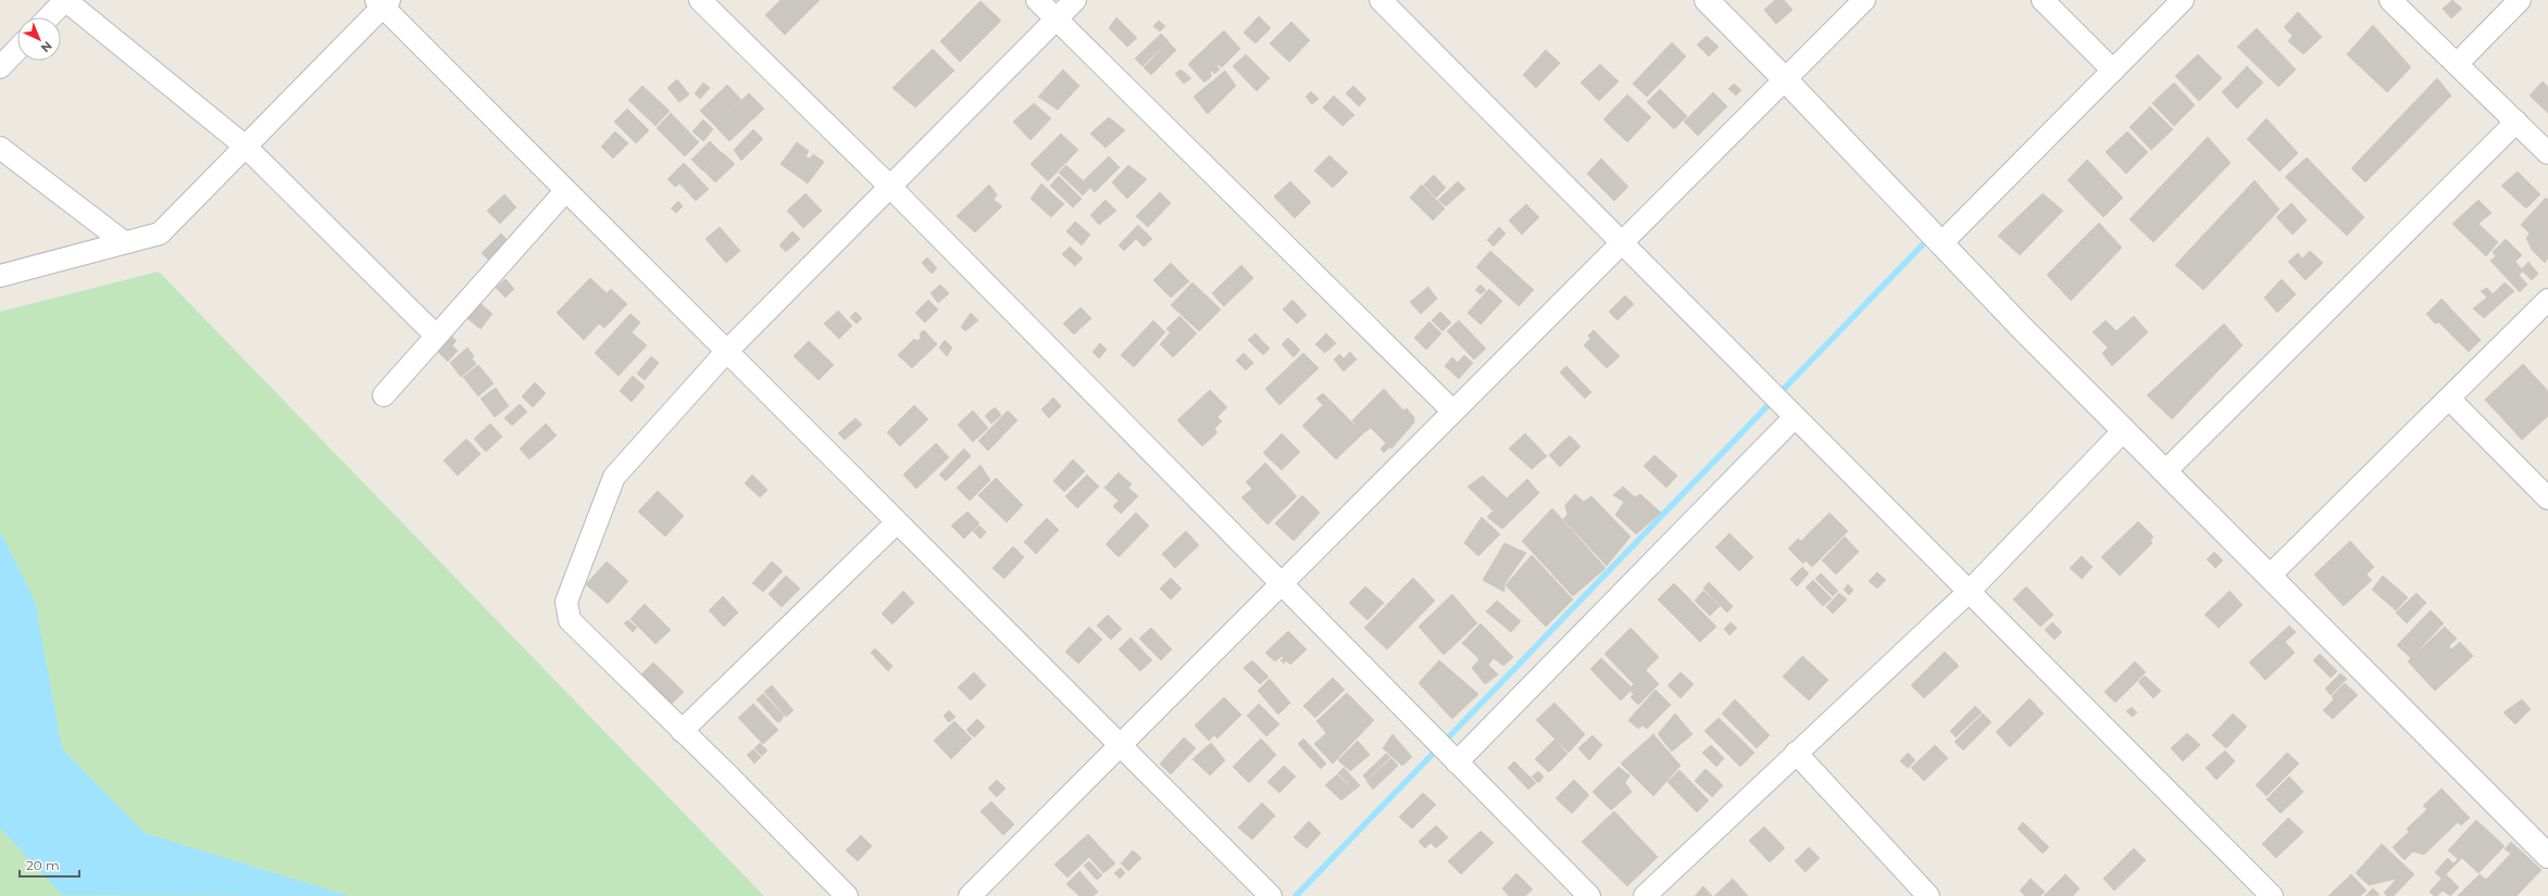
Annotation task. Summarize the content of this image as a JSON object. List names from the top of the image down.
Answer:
{
  "scale_bar": "20 m",
  "north": "bottom right"
}
